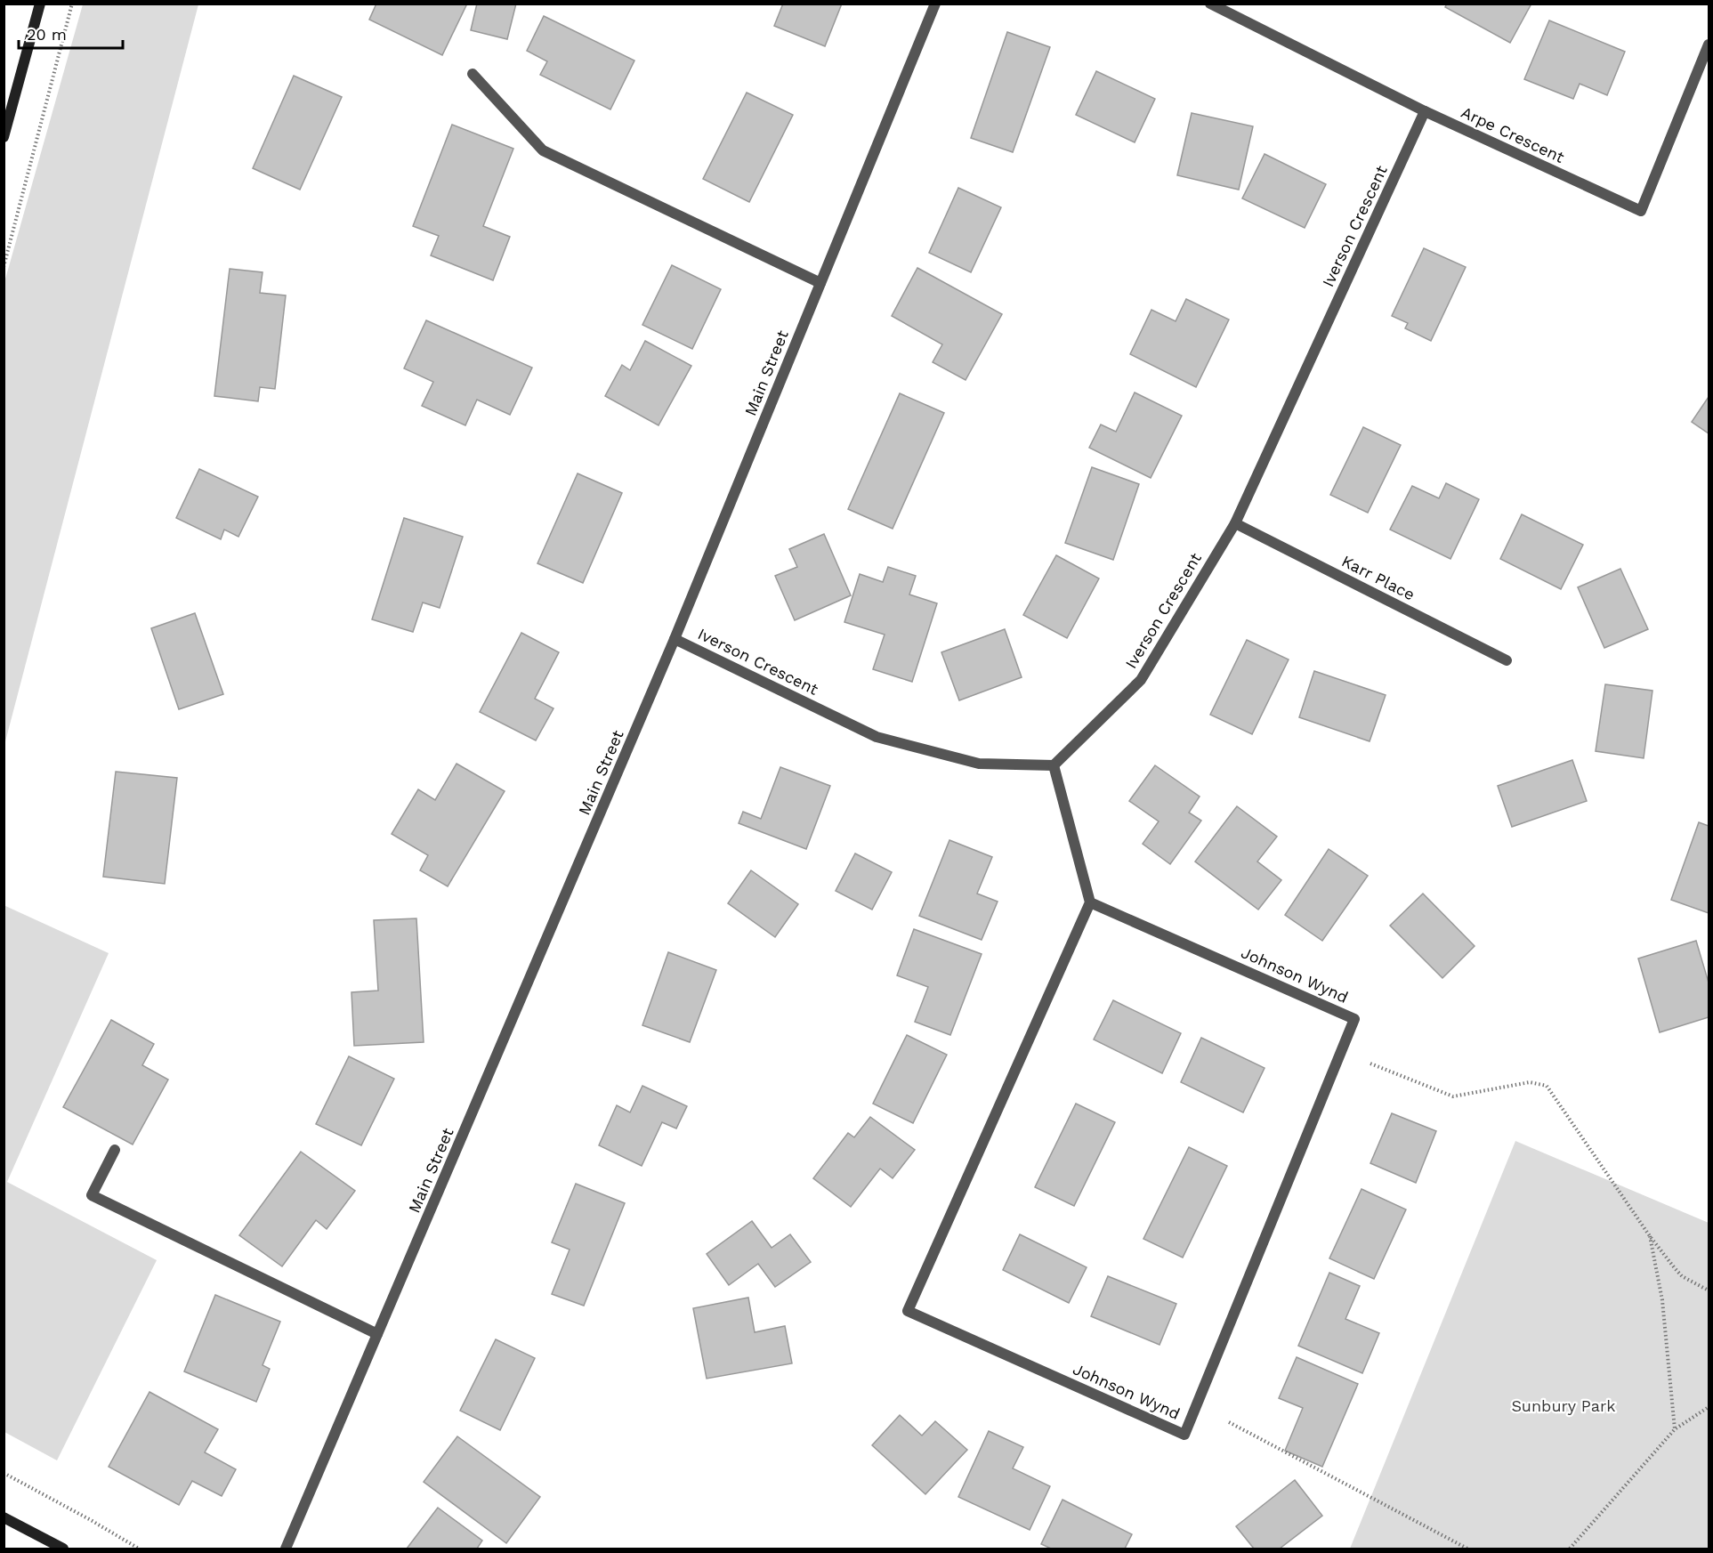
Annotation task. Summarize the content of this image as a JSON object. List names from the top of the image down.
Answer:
{
  "streets": {
    "street": [
      "Arpe Crescent",
      "Iverson Crescent",
      "Main Street",
      "Karr Place",
      "Johnson Wynd"
    ]
  },
  "crossings": [
    ["Arpe Crescent", "Iverson Crescent"],
    ["Iverson Crescent", "Main Street"],
    ["Iverson Crescent", "Karr Place"]
  ],
  "parks": ["Sunbury Park"],
  "scale_bar": "20 m"
}
